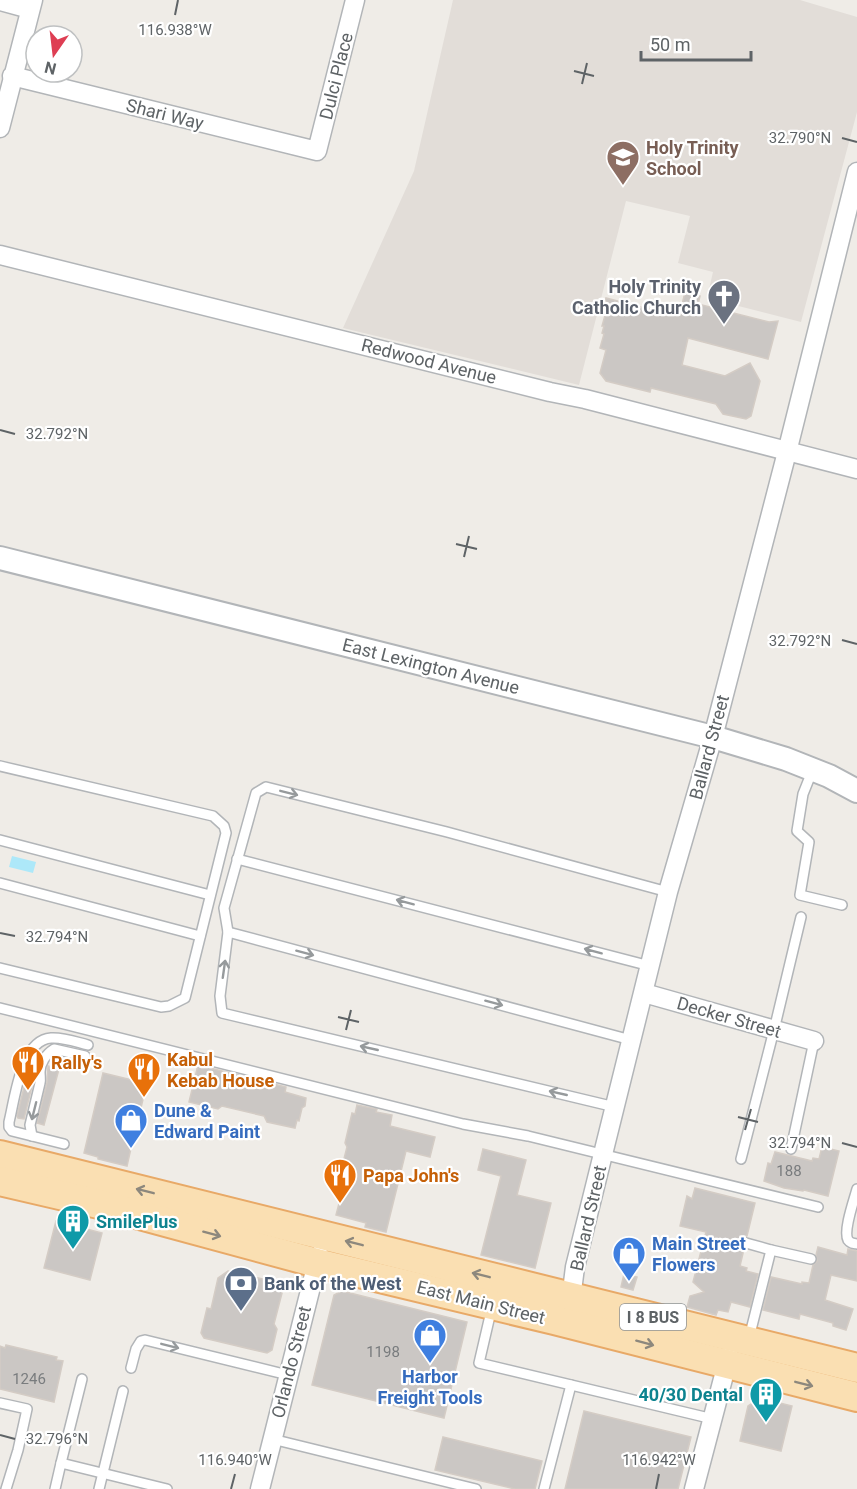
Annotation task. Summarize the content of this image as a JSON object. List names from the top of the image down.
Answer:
{
  "streets": {
    "main road": ["East Main Street", "I 8 BUS"],
    "street": [
      "Dulci Place",
      "Shari Way",
      "Redwood Avenue",
      "East Lexington Avenue",
      "Ballard Street",
      "Decker Street",
      "Orlando Street"
    ]
  },
  "crossings": [
    ["Dulci Place", "Shari Way"],
    ["Redwood Avenue", "Ballard Street"],
    ["East Lexington Avenue", "Ballard Street"],
    ["Ballard Street", "Decker Street"],
    ["Ballard Street", "East Main Street"],
    ["East Main Street", "Orlando Street"]
  ],
  "places": {
    "school or university": ["Holy Trinity School"],
    "church": ["Holy Trinity Catholic Church"],
    "restaurant": ["Rally's", "Kabul Kebab House", "Papa John's"],
    "shop": ["Dune & Edward Paint", "Main Street Flowers", "Harbor Freight Tools"],
    "building": ["SmilePlus", "40/30 Dental"],
    "bank": ["Bank of the West"]
  },
  "house_numbers": ["188", "1198", "1246"],
  "scale_bar": "50 m",
  "north": "bottom",
  "coordinates": [
    "116.938°W",
    "32.790°N",
    "32.792°N",
    "32.794°N",
    "32.796°N",
    "116.940°W",
    "116.942°W"
  ]
}
